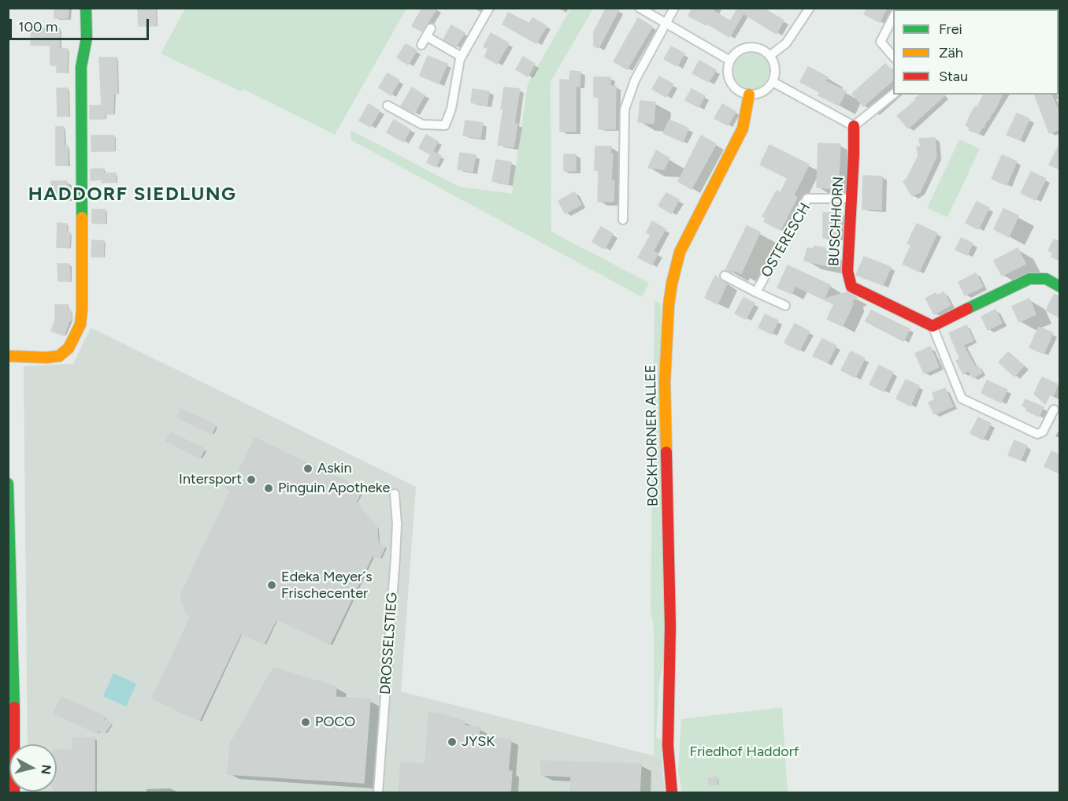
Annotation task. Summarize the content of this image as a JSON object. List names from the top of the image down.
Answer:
{
  "streets": {
    "street": [
      "BUSCHHORN",
      "OSTERESCH",
      "BOCKHORNER ALLEE",
      "DROSSELSTIEG"
    ]
  },
  "crossings": [
    ["BUSCHHORN", "OSTERESCH"]
  ],
  "districts": ["HADDORF SIEDLUNG"],
  "parks": ["Friedhof Haddorf"],
  "places": [
    "Askin",
    "Intersport",
    "Pinguin Apotheke",
    "Edeka Meyer´s Frischecenter",
    "POCO",
    "JYSK"
  ],
  "legend": ["Frei", "Zäh", "Stau"],
  "scale_bar": "100 m",
  "north": "right"
}
